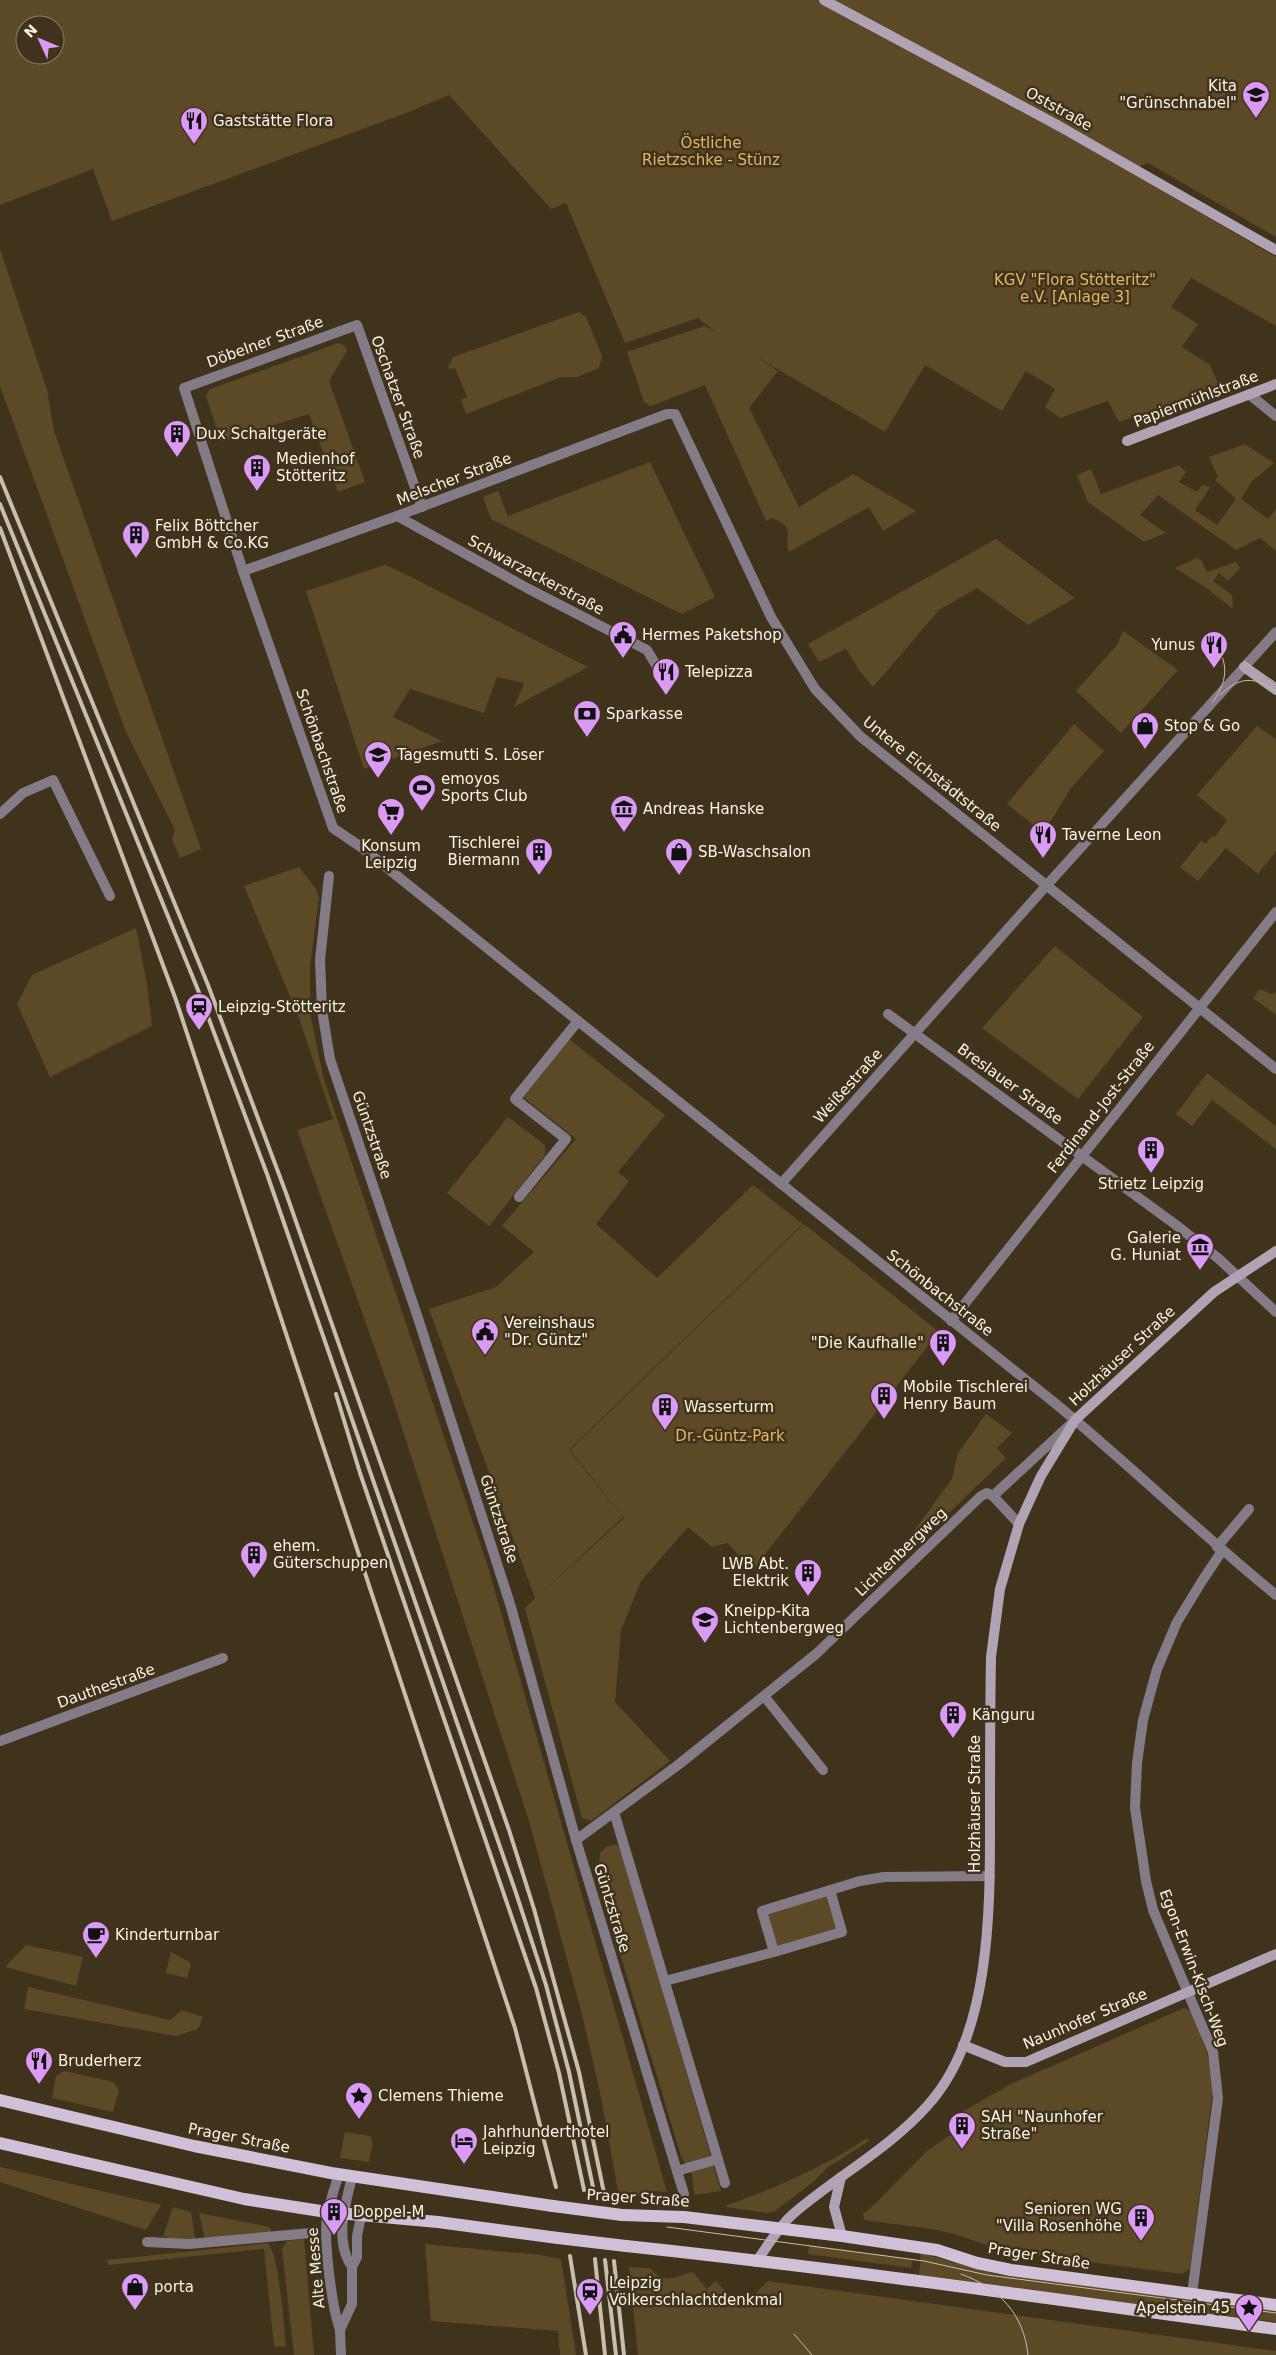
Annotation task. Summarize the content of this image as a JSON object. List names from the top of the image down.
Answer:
{
  "streets": {
    "main road": [
      "Oststraße",
      "Papiermühlstraße",
      "Holzhäuser Straße",
      "Naunhofer Straße",
      "Prager Straße"
    ],
    "street": [
      "Döbelner Straße",
      "Oschatzer Straße",
      "Melscher Straße",
      "Schwarzackerstraße",
      "Schönbachstraße",
      "Untere Eichstädtstraße",
      "Breslauer Straße",
      "Weißestraße",
      "Ferdinand-Jost-Straße",
      "Güntzstraße",
      "Lichtenbergweg",
      "Dauthestraße",
      "Egon-Erwin-Kisch-Weg",
      "Alte Messe"
    ]
  },
  "crossings": [
    ["Döbelner Straße", "Oschatzer Straße"],
    ["Döbelner Straße", "Schönbachstraße"],
    ["Oschatzer Straße", "Melscher Straße"],
    ["Melscher Straße", "Schwarzackerstraße"],
    ["Melscher Straße", "Schönbachstraße"],
    ["Melscher Straße", "Untere Eichstädtstraße"],
    ["Schönbachstraße", "Weißestraße"],
    ["Schönbachstraße", "Ferdinand-Jost-Straße"],
    ["Schönbachstraße", "Holzhäuser Straße"],
    ["Schönbachstraße", "Lichtenbergweg"],
    ["Schönbachstraße", "Egon-Erwin-Kisch-Weg"],
    ["Untere Eichstädtstraße", "Weißestraße"],
    ["Untere Eichstädtstraße", "Ferdinand-Jost-Straße"],
    ["Breslauer Straße", "Weißestraße"],
    ["Breslauer Straße", "Ferdinand-Jost-Straße"],
    ["Breslauer Straße", "Holzhäuser Straße"],
    ["Güntzstraße", "Lichtenbergweg"],
    ["Holzhäuser Straße", "Lichtenbergweg"],
    ["Holzhäuser Straße", "Naunhofer Straße"],
    ["Egon-Erwin-Kisch-Weg", "Naunhofer Straße"],
    ["Egon-Erwin-Kisch-Weg", "Prager Straße"],
    ["Prager Straße", "Alte Messe"]
  ],
  "parks": ["Östliche Rietzschke - Stünz", "KGV \"Flora Stötteritz\" e.V. [Anlage 3]", "Dr.-Güntz-Park"],
  "places": {
    "school or university": ["Kita \"Grünschnabel\"", "Tagesmutti S. Löser", "Kneipp-Kita Lichtenbergweg"],
    "restaurant": [
      "Gaststätte Flora",
      "Yunus",
      "Telepizza",
      "Taverne Leon",
      "Bruderherz"
    ],
    "building": [
      "Dux Schaltgeräte",
      "Medienhof Stötteritz",
      "Felix Böttcher GmbH & Co.KG",
      "Tischlerei Biermann",
      "Strietz Leipzig",
      "\"Die Kaufhalle\"",
      "Mobile Tischlerei Henry Baum",
      "Wasserturm",
      "ehem. Güterschuppen",
      "LWB Abt. Elektrik",
      "Känguru",
      "SAH \"Naunhofer Straße\"",
      "Doppel-M",
      "Senioren WG \"Villa Rosenhöhe"
    ],
    "public building": ["Hermes Paketshop", "Vereinshaus \"Dr. Güntz\""],
    "bank": ["Sparkasse"],
    "shop": ["Stop & Go", "SB-Waschsalon", "porta"],
    "sports": ["emoyos Sports Club"],
    "museum": ["Andreas Hanske", "Galerie G. Huniat"],
    "supermarket": ["Konsum Leipzig"],
    "station": ["Leipzig-Stötteritz", "Leipzig Völkerschlachtdenkmal"],
    "cafe": ["Kinderturnbar"],
    "place": ["Clemens Thieme", "Apelstein 45"],
    "hotel": ["Jahrhunderthotel Leipzig"]
  },
  "north": "top left"
}
